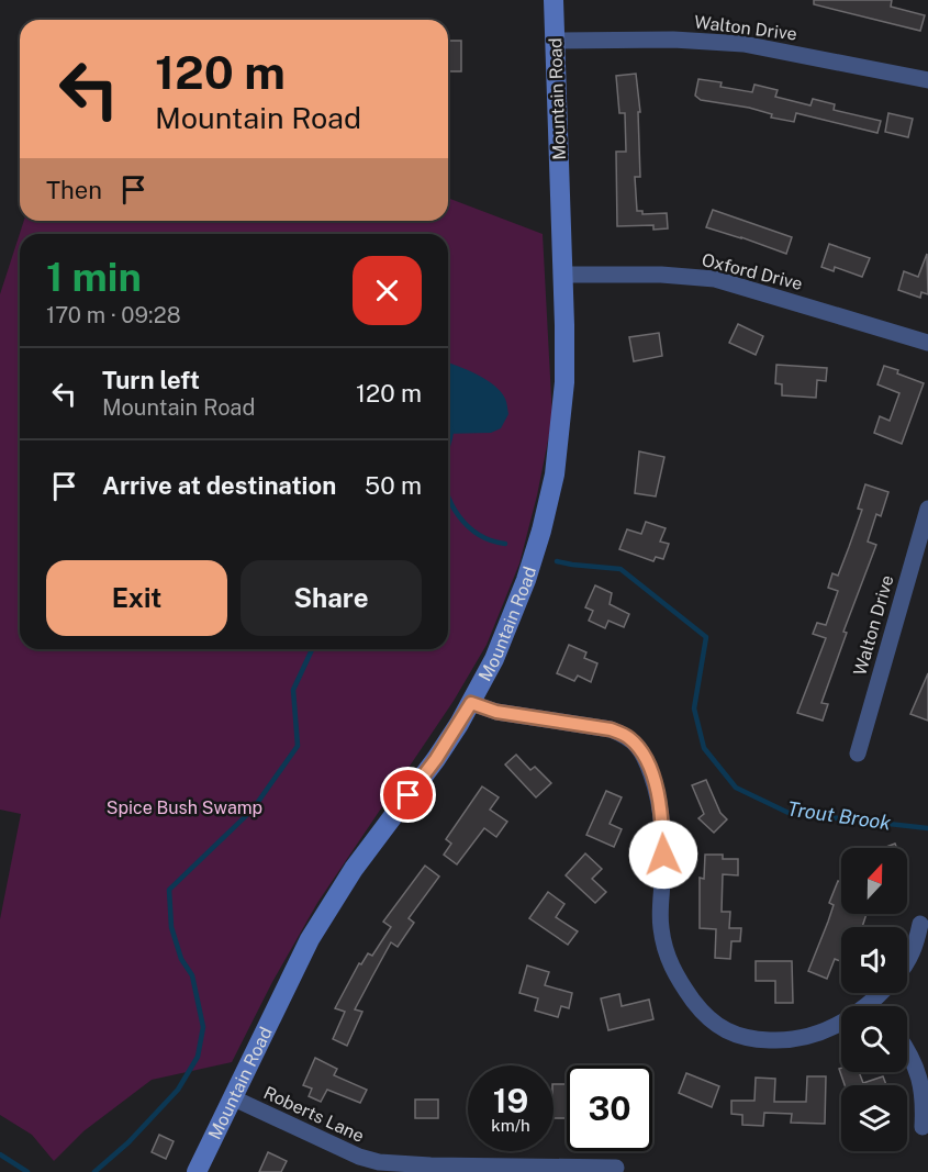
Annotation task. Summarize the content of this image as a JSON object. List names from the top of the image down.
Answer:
{
  "streets": {
    "main road": ["Mountain Road"],
    "street": ["Walton Drive", "Oxford Drive", "Roberts Lane"]
  },
  "crossings": [
    ["Walton Drive", "Mountain Road"],
    ["Mountain Road", "Oxford Drive"],
    ["Mountain Road", "Roberts Lane"]
  ],
  "water": ["Trout Brook"],
  "parks": ["Spice Bush Swamp"],
  "north": "top",
  "page": {
    "turn": ["120 m", "Mountain Road"],
    "then": "Then",
    "heading": ["1 min", "170 m · 09:28"],
    "list": [
      {
        "name": "Turn left",
        "note": "Mountain Road",
        "value": "120 m"
      },
      {
        "name": "Arrive at destination",
        "value": "50 m"
      }
    ],
    "buttons": ["Exit", "Share"],
    "speed": "19 km/h",
    "limit": "30"
  }
}
